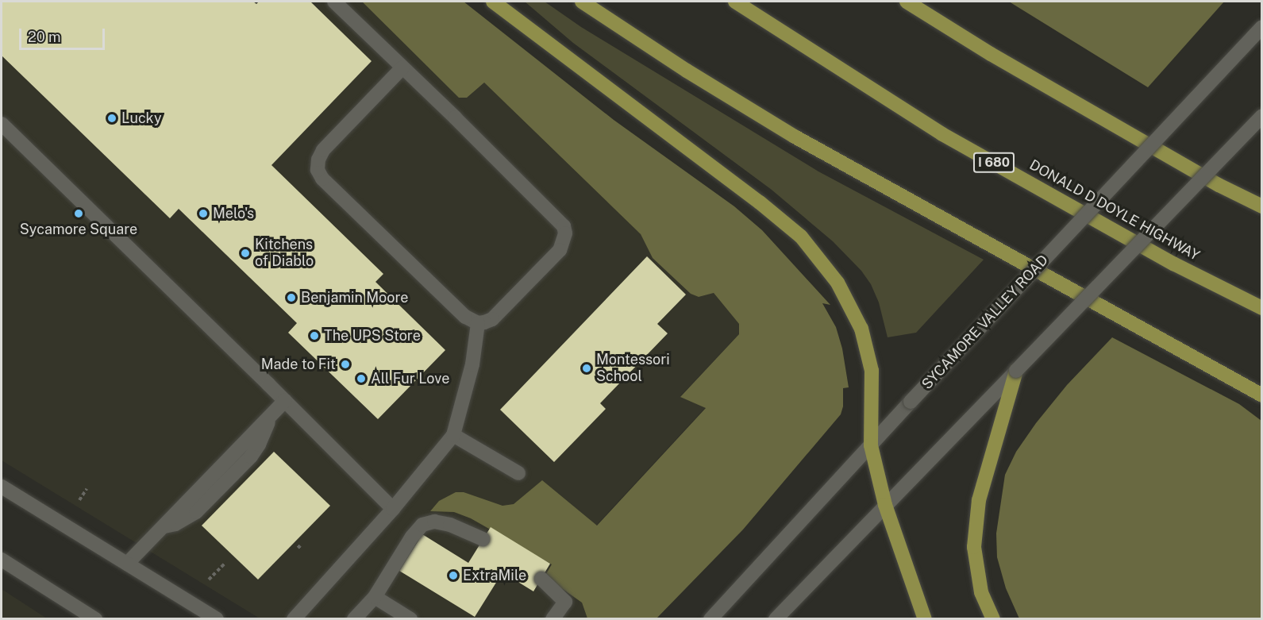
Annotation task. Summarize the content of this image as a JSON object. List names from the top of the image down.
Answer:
{
  "streets": {
    "highway": ["I 680", "DONALD D DOYLE HIGHWAY"],
    "main road": ["SYCAMORE VALLEY ROAD"]
  },
  "places": [
    "Lucky",
    "Sycamore Square",
    "Melo's",
    "Kitchens of Diablo",
    "Benjamin Moore",
    "The UPS Store",
    "Made to Fit",
    "Montessori School",
    "All Fur Love",
    "ExtraMile"
  ],
  "scale_bar": "20 m"
}
